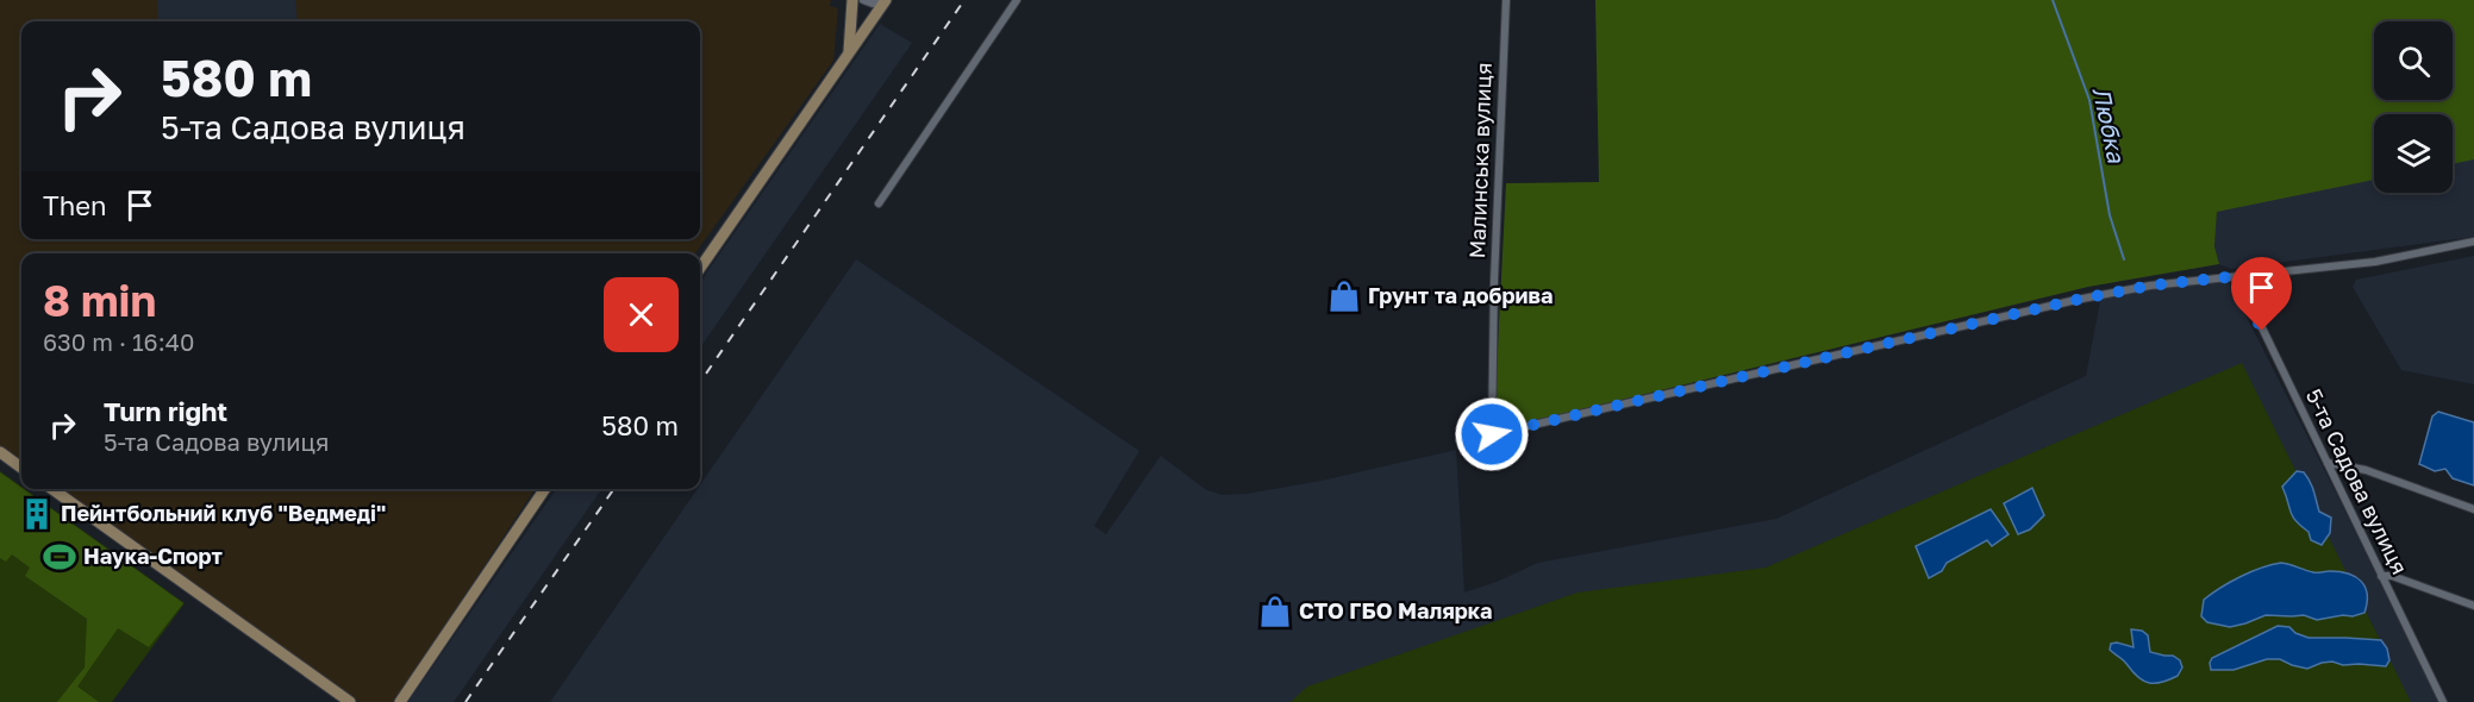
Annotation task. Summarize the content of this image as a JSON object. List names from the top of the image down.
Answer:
{
  "streets": {
    "street": ["Малинська вулиця", "5-та Садова вулиця"]
  },
  "crossings": [
    ["Малинська вулиця", "5-та Садова вулиця"]
  ],
  "water": ["Любка"],
  "places": {
    "shop": ["Грунт та добрива", "СТО ГБО Малярка"],
    "building": ["Пейнтбольний клуб \"Ведмеді\""],
    "sports": ["Наука-Спорт"]
  },
  "page": {
    "turn": ["580 m", "5-та Садова вулиця"],
    "then": "Then",
    "heading": ["8 min", "630 m · 16:40"],
    "list": [
      {
        "name": "Turn right",
        "note": "5-та Садова вулиця",
        "value": "580 m"
      }
    ]
  }
}
